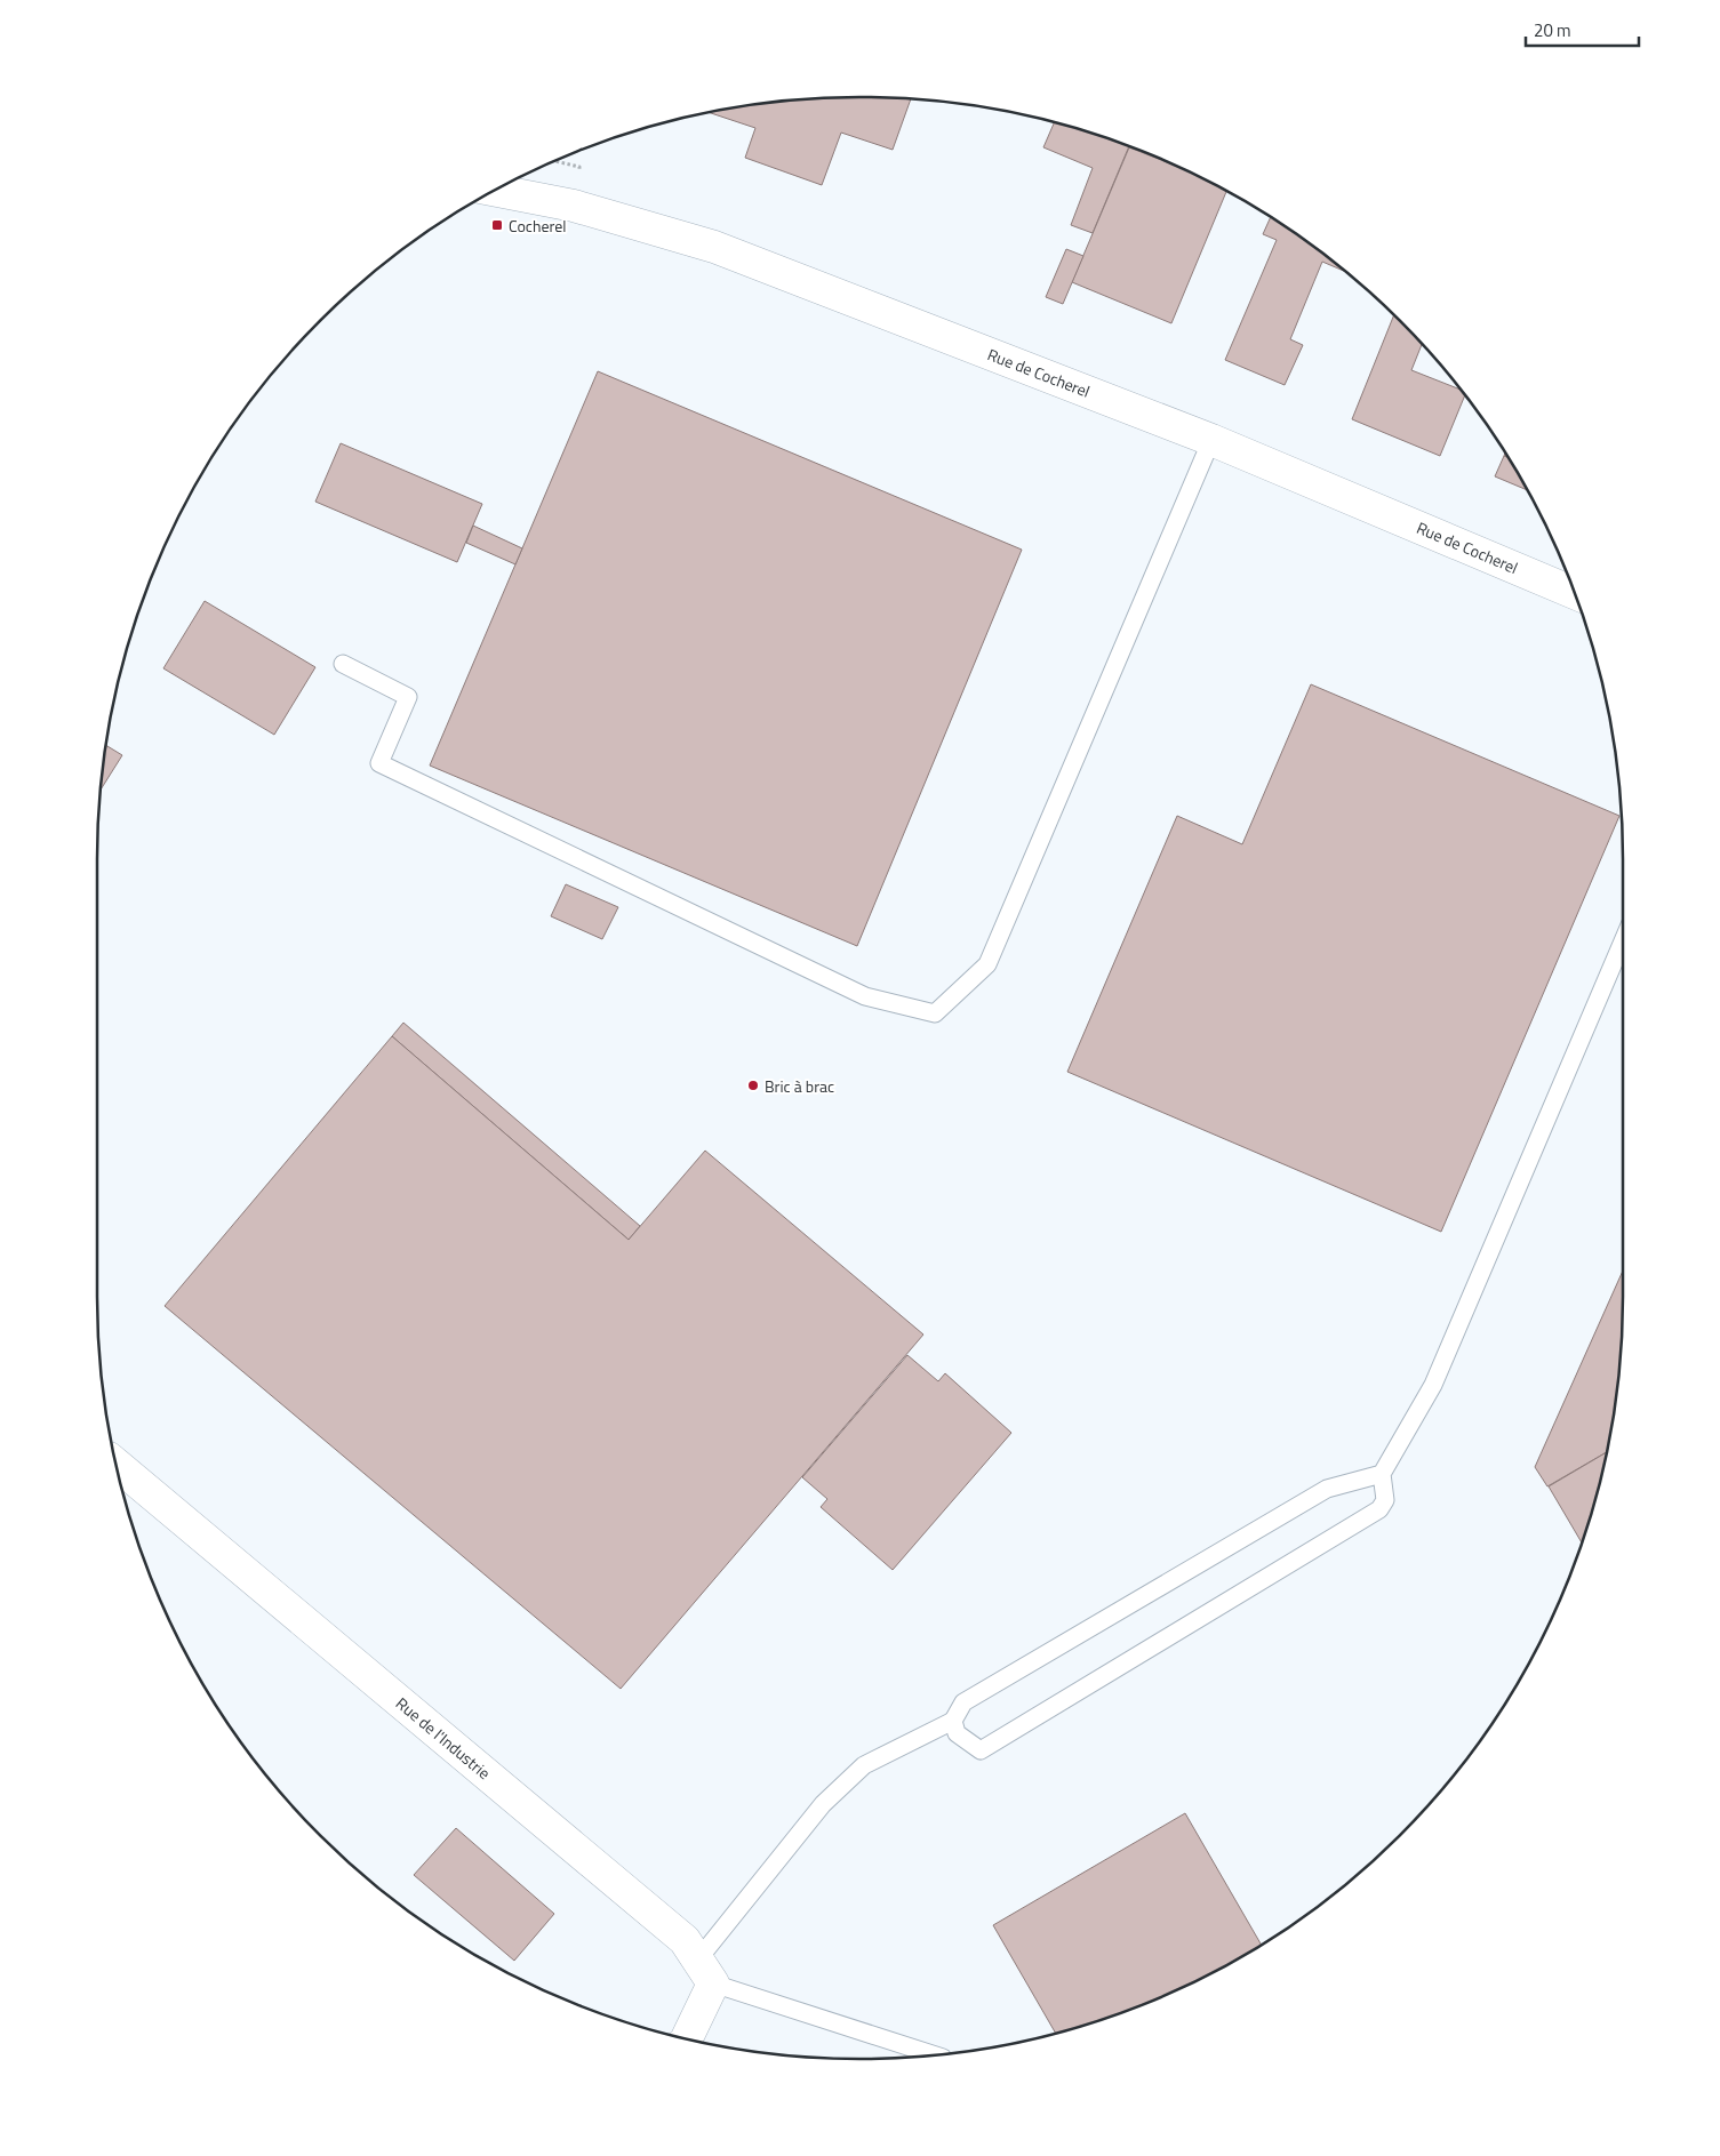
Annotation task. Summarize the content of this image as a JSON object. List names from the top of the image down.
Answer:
{
  "streets": {
    "street": ["Rue de Cocherel", "Rue de l'Industrie"]
  },
  "places": {
    "transit": ["Cocherel"],
    "other": ["Bric à brac"]
  },
  "scale_bar": "20 m"
}
